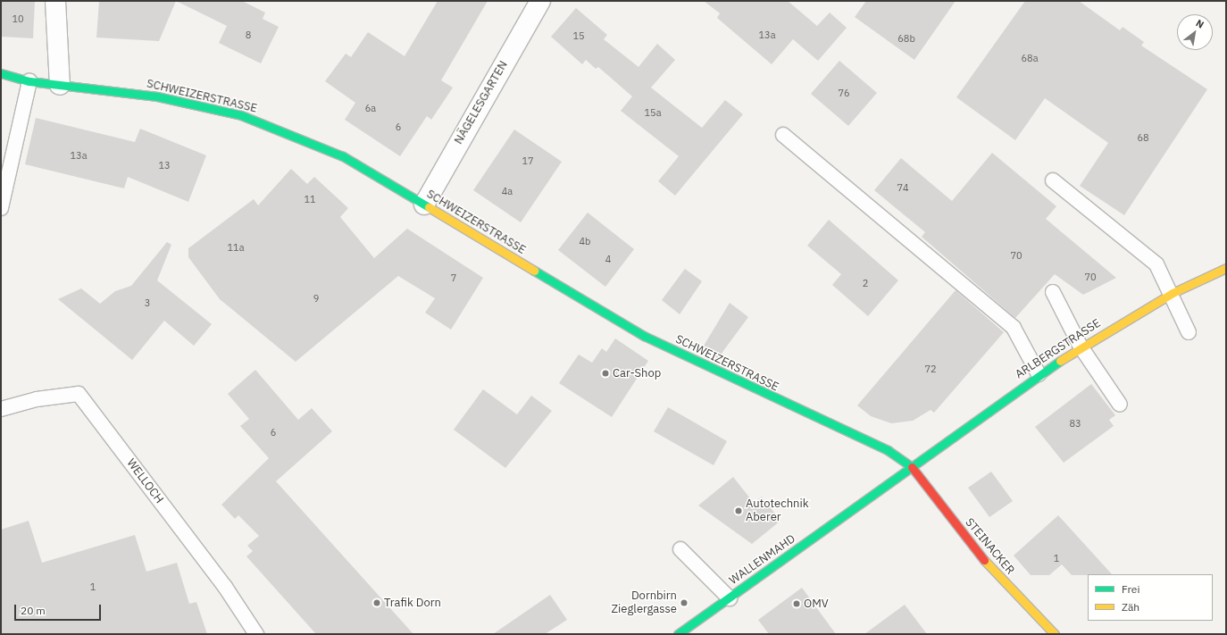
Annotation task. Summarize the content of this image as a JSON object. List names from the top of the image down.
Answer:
{
  "streets": {
    "street": [
      "SCHWEIZERSTRASSE",
      "NÄGELESGARTEN",
      "ARLBERGSTRASSE",
      "STEINACKER",
      "WALLENMAHD"
    ],
    "lane": ["WELLOCH"]
  },
  "crossings": [
    ["SCHWEIZERSTRASSE", "NÄGELESGARTEN"],
    ["SCHWEIZERSTRASSE", "ARLBERGSTRASSE"],
    ["SCHWEIZERSTRASSE", "STEINACKER"],
    ["SCHWEIZERSTRASSE", "WALLENMAHD"],
    ["ARLBERGSTRASSE", "STEINACKER"],
    ["ARLBERGSTRASSE", "WALLENMAHD"],
    ["STEINACKER", "WALLENMAHD"]
  ],
  "places": [
    "Car-Shop",
    "Autotechnik Aberer",
    "Trafik Dorn",
    "Dornbirn Zieglergasse",
    "OMV"
  ],
  "house_numbers": [
    "10",
    "8",
    "13a",
    "15",
    "68b",
    "68a",
    "76",
    "6a",
    "15a",
    "6",
    "68",
    "13a",
    "17",
    "13",
    "74",
    "4a",
    "11",
    "4b",
    "11a",
    "70",
    "4",
    "70",
    "7",
    "2",
    "9",
    "3",
    "72",
    "83",
    "6",
    "1",
    "1"
  ],
  "legend": ["Frei", "Zäh"],
  "scale_bar": "20 m",
  "north": "top right"
}
